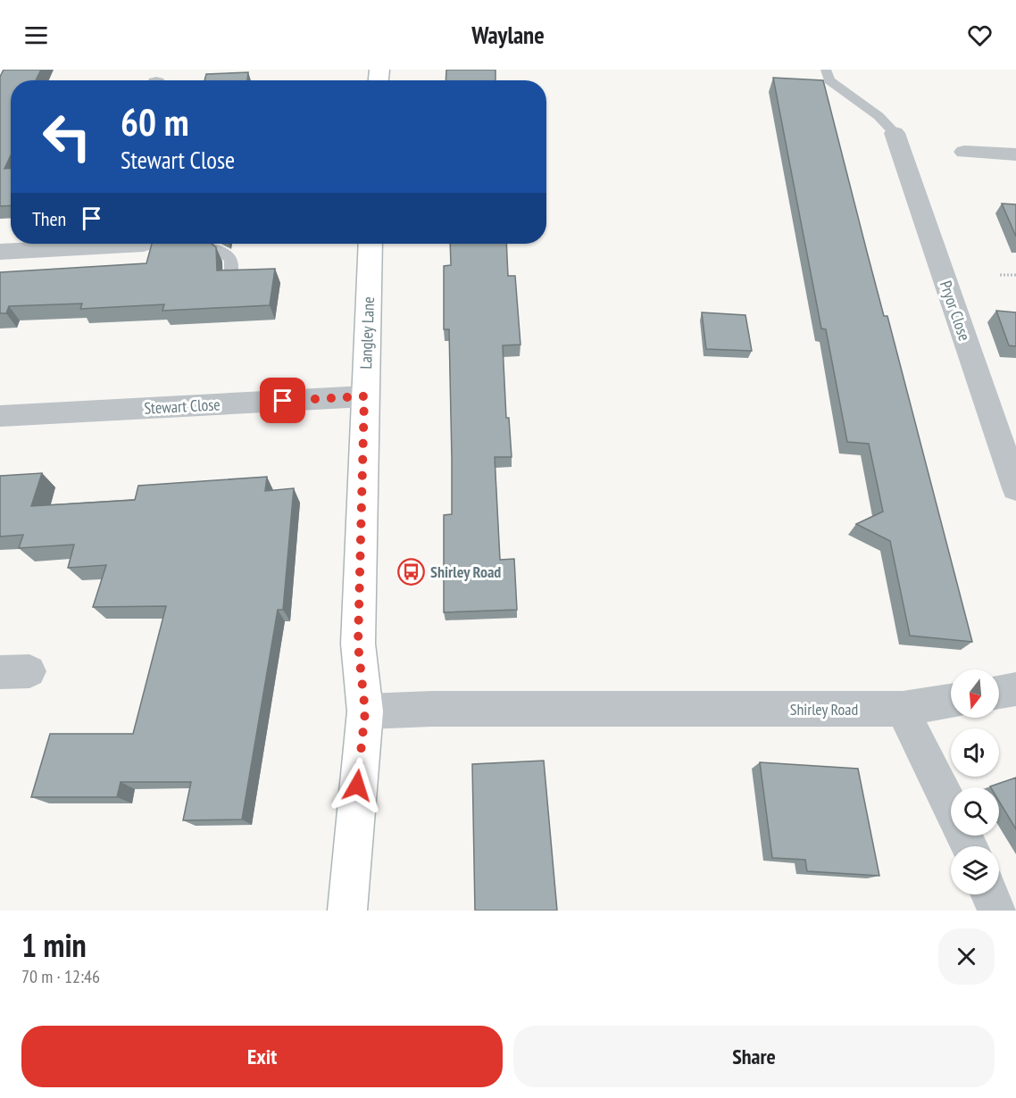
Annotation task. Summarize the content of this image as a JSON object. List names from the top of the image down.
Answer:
{
  "streets": {
    "street": [
      "Pryor Close",
      "Langley Lane",
      "Stewart Close",
      "Shirley Road"
    ]
  },
  "crossings": [
    ["Langley Lane", "Stewart Close"],
    ["Langley Lane", "Shirley Road"]
  ],
  "places": {
    "bus stop": ["Shirley Road"]
  },
  "north": "bottom",
  "page": {
    "header": "Waylane",
    "turn": ["60 m", "Stewart Close"],
    "then": "Then",
    "heading": ["1 min", "70 m · 12:46"],
    "buttons": ["Exit", "Share"]
  }
}
